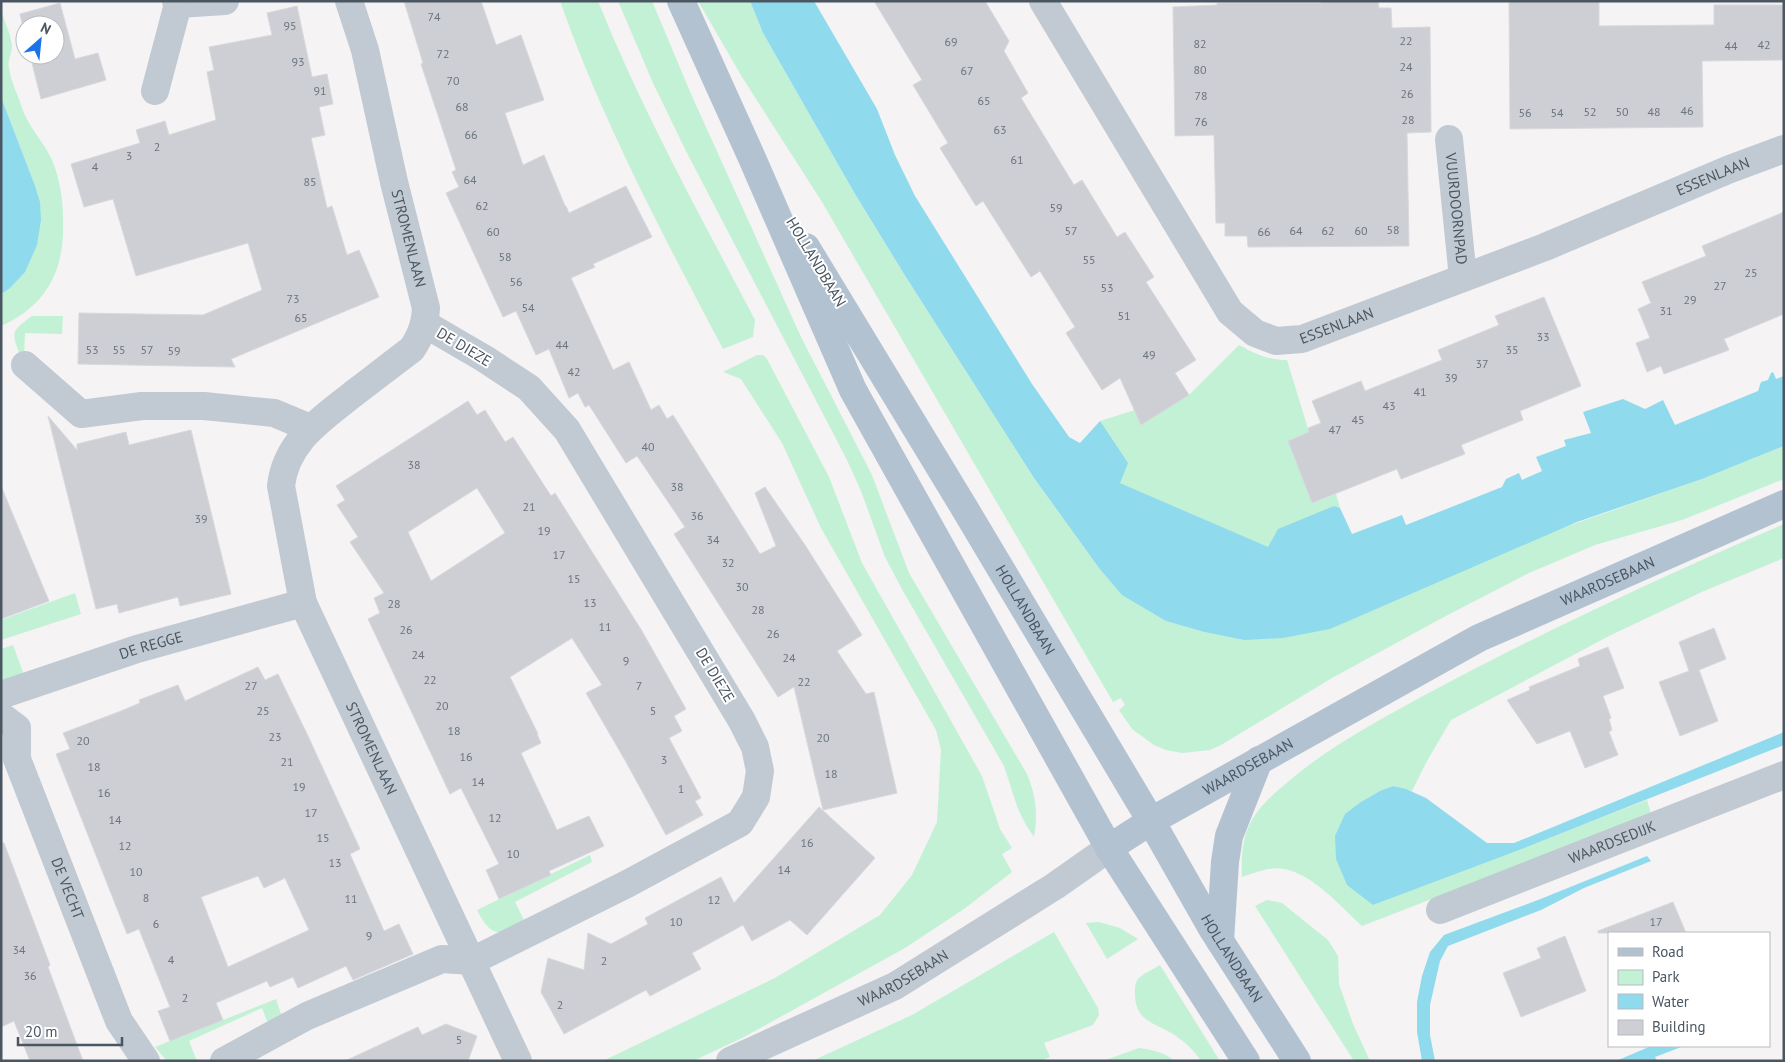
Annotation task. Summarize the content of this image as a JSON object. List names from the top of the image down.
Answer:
{
  "streets": {
    "main road": ["HOLLANDBAAN", "WAARDSEBAAN"],
    "street": [
      "ESSENLAAN",
      "VUURDOORNPAD",
      "STROMENLAAN",
      "DE DIEZE",
      "DE REGGE",
      "WAARDSEDIJK",
      "DE VECHT"
    ]
  },
  "crossings": [
    ["ESSENLAAN", "VUURDOORNPAD"],
    ["STROMENLAAN", "DE DIEZE"],
    ["STROMENLAAN", "DE REGGE"],
    ["HOLLANDBAAN", "WAARDSEBAAN"]
  ],
  "house_numbers": [
    "74",
    "95",
    "22",
    "69",
    "82",
    "42",
    "44",
    "72",
    "93",
    "24",
    "80",
    "67",
    "70",
    "91",
    "26",
    "78",
    "65",
    "68",
    "46",
    "52",
    "50",
    "48",
    "56",
    "54",
    "28",
    "76",
    "63",
    "66",
    "2",
    "3",
    "61",
    "4",
    "64",
    "85",
    "62",
    "59",
    "58",
    "57",
    "64",
    "62",
    "60",
    "60",
    "66",
    "58",
    "55",
    "25",
    "56",
    "27",
    "53",
    "73",
    "29",
    "54",
    "31",
    "51",
    "65",
    "33",
    "44",
    "53",
    "55",
    "57",
    "35",
    "59",
    "49",
    "37",
    "42",
    "39",
    "41",
    "43",
    "45",
    "47",
    "40",
    "38",
    "38",
    "21",
    "36",
    "39",
    "19",
    "34",
    "17",
    "32",
    "15",
    "30",
    "13",
    "28",
    "28",
    "11",
    "26",
    "26",
    "24",
    "24",
    "9",
    "22",
    "22",
    "27",
    "7",
    "20",
    "25",
    "5",
    "18",
    "23",
    "20",
    "20",
    "16",
    "3",
    "21",
    "18",
    "18",
    "14",
    "19",
    "1",
    "16",
    "17",
    "12",
    "14",
    "15",
    "16",
    "12",
    "10",
    "13",
    "14",
    "10",
    "8",
    "11",
    "12",
    "10",
    "17",
    "6",
    "9",
    "34",
    "4",
    "2",
    "36",
    "2",
    "2",
    "5"
  ],
  "legend": [
    "Road",
    "Park",
    "Water",
    "Building"
  ],
  "scale_bar": "20 m",
  "north": "top right"
}
